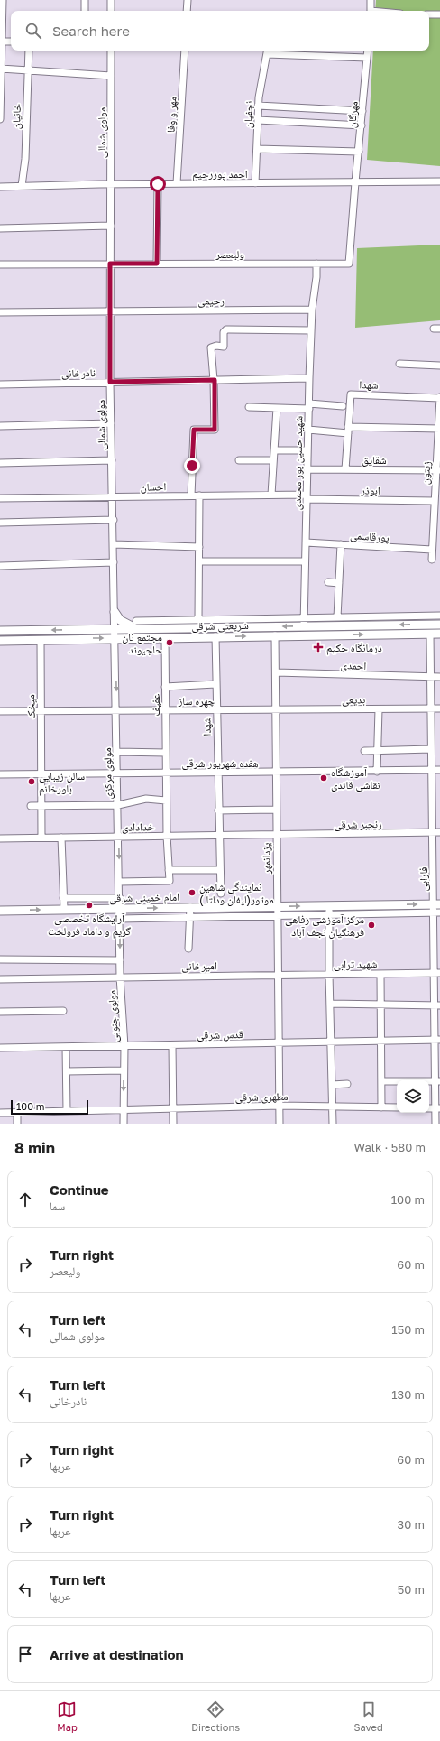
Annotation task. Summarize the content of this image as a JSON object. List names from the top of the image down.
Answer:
{
  "streets": {
    "main road": ["شریعتی شرقی", "امام خمینی شرقی"],
    "street": [
      "مهر و وفا",
      "نجفیان",
      "مهرگان",
      "خانیان",
      "مولوی شمالی",
      "احمد پوررحیم",
      "ولیعصر",
      "رحیمی",
      "نادرخانی",
      "شهدا",
      "شقایق",
      "شهید حسین پور محمدی",
      "زیتون",
      "احسان",
      "ابوذر",
      "پورقاسمی",
      "احمدی",
      "بدیعی",
      "چهره ساز",
      "عفیف",
      "میخک",
      "هفده شهریور شرقی",
      "مولوی مرکزی",
      "رنجبر شرقی",
      "خدادادی",
      "یزدانمهر",
      "فارابی",
      "شهید ترابی",
      "امیرخانی",
      "مولوی جنوبی",
      "قدس شرقی",
      "مطهری شرقی"
    ]
  },
  "crossings": [
    ["مهر و وفا", "احمد پوررحیم"],
    ["نجفیان", "احمد پوررحیم"],
    ["مهرگان", "احمد پوررحیم"],
    ["مهرگان", "ولیعصر"],
    ["خانیان", "احمد پوررحیم"],
    ["مولوی شمالی", "احمد پوررحیم"],
    ["مولوی شمالی", "ولیعصر"],
    ["مولوی شمالی", "رحیمی"],
    ["مولوی شمالی", "نادرخانی"],
    ["مولوی شمالی", "احسان"],
    ["مولوی شمالی", "شریعتی شرقی"],
    ["مولوی شمالی", "مولوی مرکزی"],
    ["ولیعصر", "شهید حسین پور محمدی"],
    ["رحیمی", "شهید حسین پور محمدی"],
    ["نادرخانی", "شهید حسین پور محمدی"],
    ["شهدا", "شقایق"],
    ["شهدا", "زیتون"],
    ["شهدا", "شریعتی شرقی"],
    ["شهدا", "چهره ساز"],
    ["شهدا", "هفده شهریور شرقی"],
    ["شهدا", "خدادادی"],
    ["شقایق", "شهید حسین پور محمدی"],
    ["شقایق", "زیتون"],
    ["شهید حسین پور محمدی", "احسان"],
    ["شهید حسین پور محمدی", "ابوذر"],
    ["شهید حسین پور محمدی", "پورقاسمی"],
    ["شهید حسین پور محمدی", "شریعتی شرقی"],
    ["زیتون", "ابوذر"],
    ["زیتون", "پورقاسمی"],
    ["احسان", "ابوذر"],
    ["شریعتی شرقی", "عفیف"],
    ["شریعتی شرقی", "میخک"],
    ["شریعتی شرقی", "مولوی مرکزی"],
    ["شریعتی شرقی", "یزدانمهر"],
    ["شریعتی شرقی", "فارابی"],
    ["احمدی", "یزدانمهر"],
    ["احمدی", "فارابی"],
    ["بدیعی", "چهره ساز"],
    ["بدیعی", "یزدانمهر"],
    ["بدیعی", "فارابی"],
    ["چهره ساز", "عفیف"],
    ["چهره ساز", "میخک"],
    ["چهره ساز", "مولوی مرکزی"],
    ["چهره ساز", "یزدانمهر"],
    ["عفیف", "هفده شهریور شرقی"],
    ["عفیف", "مولوی مرکزی"],
    ["عفیف", "خدادادی"],
    ["میخک", "هفده شهریور شرقی"],
    ["میخک", "خدادادی"],
    ["هفده شهریور شرقی", "مولوی مرکزی"],
    ["هفده شهریور شرقی", "یزدانمهر"],
    ["هفده شهریور شرقی", "فارابی"],
    ["مولوی مرکزی", "خدادادی"],
    ["مولوی مرکزی", "امام خمینی شرقی"],
    ["مولوی مرکزی", "مولوی جنوبی"],
    ["رنجبر شرقی", "خدادادی"],
    ["رنجبر شرقی", "یزدانمهر"],
    ["رنجبر شرقی", "فارابی"],
    ["خدادادی", "یزدانمهر"],
    ["یزدانمهر", "امام خمینی شرقی"],
    ["یزدانمهر", "شهید ترابی"],
    ["یزدانمهر", "امیرخانی"],
    ["یزدانمهر", "قدس شرقی"],
    ["یزدانمهر", "مطهری شرقی"],
    ["فارابی", "امام خمینی شرقی"],
    ["فارابی", "شهید ترابی"],
    ["فارابی", "قدس شرقی"],
    ["امام خمینی شرقی", "مولوی جنوبی"],
    ["شهید ترابی", "امیرخانی"],
    ["امیرخانی", "مولوی جنوبی"],
    ["مولوی جنوبی", "قدس شرقی"],
    ["مولوی جنوبی", "مطهری شرقی"]
  ],
  "one_way": ["امام خمینی شرقی"],
  "places": {
    "other": [
      "مجتمع نان حاجیوند",
      "آموزشگاه نقاشی قائدی",
      "سالن زیبایی بلورخانم",
      "نمایندگی شاهین موتور(لیفان ودلتا )",
      "آرایشگاه تخصصی گریم و داماد فرولخت",
      "مرکز آموزشی رفاهی فرهنگیان نجف آباد"
    ],
    "health": ["درمانگاه حکیم"]
  },
  "scale_bar": "100 m",
  "page": {
    "search": "Search here",
    "scale": "100 m",
    "heading": ["8 min", "Walk · 580 m"],
    "list": [
      ["Continue", "سما", "100 m"],
      ["Turn right", "ولیعصر", "60 m"],
      ["Turn left", "مولوی شمالی", "150 m"],
      ["Turn left", "نادرخانی", "130 m"],
      ["Turn right", "عربها", "60 m"],
      ["Turn right", "عربها", "30 m"],
      ["Turn left", "عربها", "50 m"],
      "Arrive at destination"
    ],
    "nav": ["Map", "Directions", "Saved"]
  }
}
